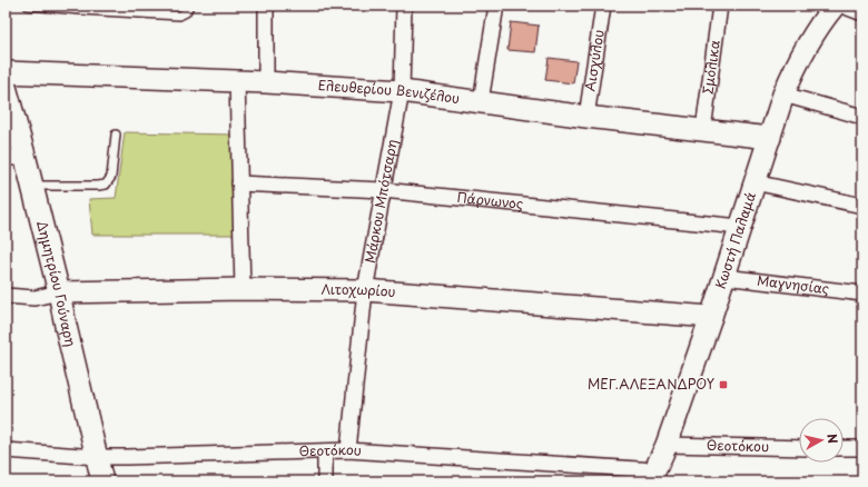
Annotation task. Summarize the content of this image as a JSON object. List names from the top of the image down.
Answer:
{
  "streets": {
    "street": [
      "Αισχύλου",
      "Σμόλικα",
      "Ελευθερίου Βενιζέλου",
      "Μάρκου Μπότσαρη",
      "Πάρνωνος",
      "Κωστή Παλαμά",
      "Δημητρίου Γούναρη",
      "Μαγνησίας",
      "Λιτοχωρίου",
      "Θεοτόκου"
    ]
  },
  "crossings": [
    ["Αισχύλου", "Ελευθερίου Βενιζέλου"],
    ["Σμόλικα", "Ελευθερίου Βενιζέλου"],
    ["Ελευθερίου Βενιζέλου", "Μάρκου Μπότσαρη"],
    ["Ελευθερίου Βενιζέλου", "Κωστή Παλαμά"],
    ["Μάρκου Μπότσαρη", "Πάρνωνος"],
    ["Μάρκου Μπότσαρη", "Λιτοχωρίου"],
    ["Μάρκου Μπότσαρη", "Θεοτόκου"],
    ["Πάρνωνος", "Κωστή Παλαμά"],
    ["Κωστή Παλαμά", "Μαγνησίας"],
    ["Κωστή Παλαμά", "Λιτοχωρίου"],
    ["Κωστή Παλαμά", "Θεοτόκου"],
    ["Δημητρίου Γούναρη", "Λιτοχωρίου"],
    ["Δημητρίου Γούναρη", "Θεοτόκου"]
  ],
  "places": {
    "transit": ["ΜΕΓ.ΑΛΕΞΑΝΔΡΟΥ"]
  },
  "north": "right"
}
